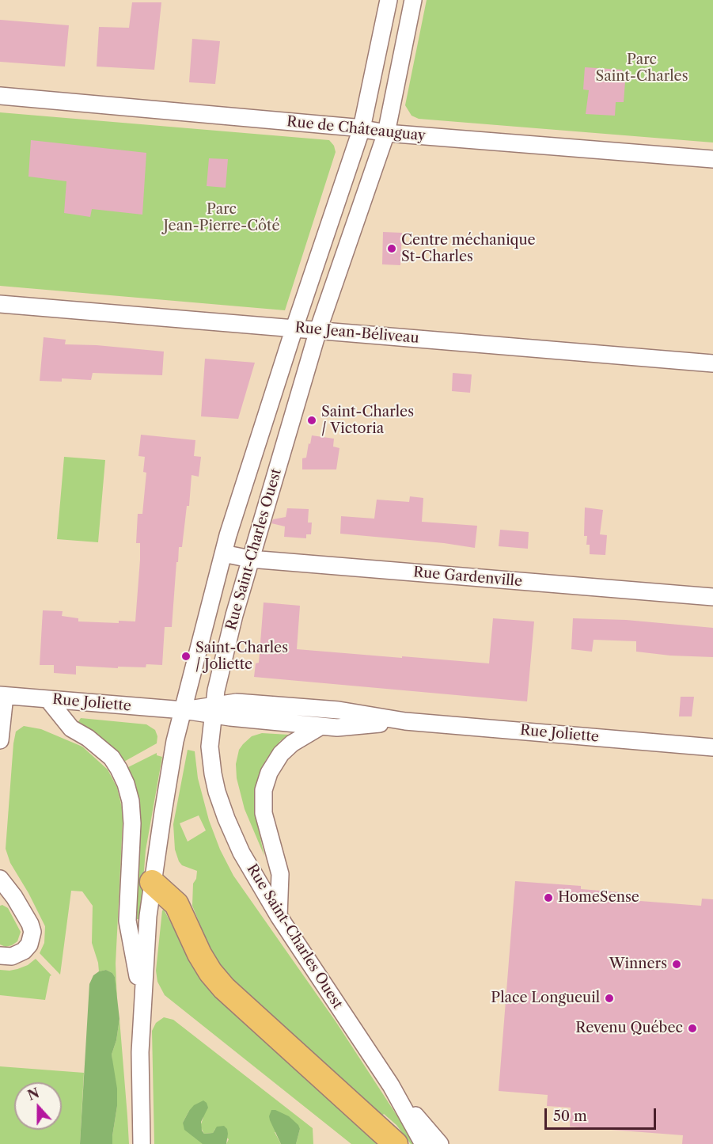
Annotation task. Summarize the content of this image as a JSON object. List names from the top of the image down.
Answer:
{
  "streets": {
    "street": [
      "Rue de Châteauguay",
      "Rue Jean-Béliveau",
      "Rue Saint-Charles Ouest",
      "Rue Gardenville",
      "Rue Joliette"
    ]
  },
  "crossings": [
    ["Rue de Châteauguay", "Rue Saint-Charles Ouest"],
    ["Rue Jean-Béliveau", "Rue Saint-Charles Ouest"],
    ["Rue Saint-Charles Ouest", "Rue Gardenville"],
    ["Rue Saint-Charles Ouest", "Rue Joliette"]
  ],
  "parks": ["Parc Saint-Charles", "Parc Jean-Pierre-Côté"],
  "places": [
    "Centre méchanique St-Charles",
    "Saint-Charles / Victoria",
    "Saint-Charles / Joliette",
    "HomeSense",
    "Winners",
    "Place Longueuil",
    "Revenu Québec"
  ],
  "scale_bar": "50 m",
  "north": "top"
}
